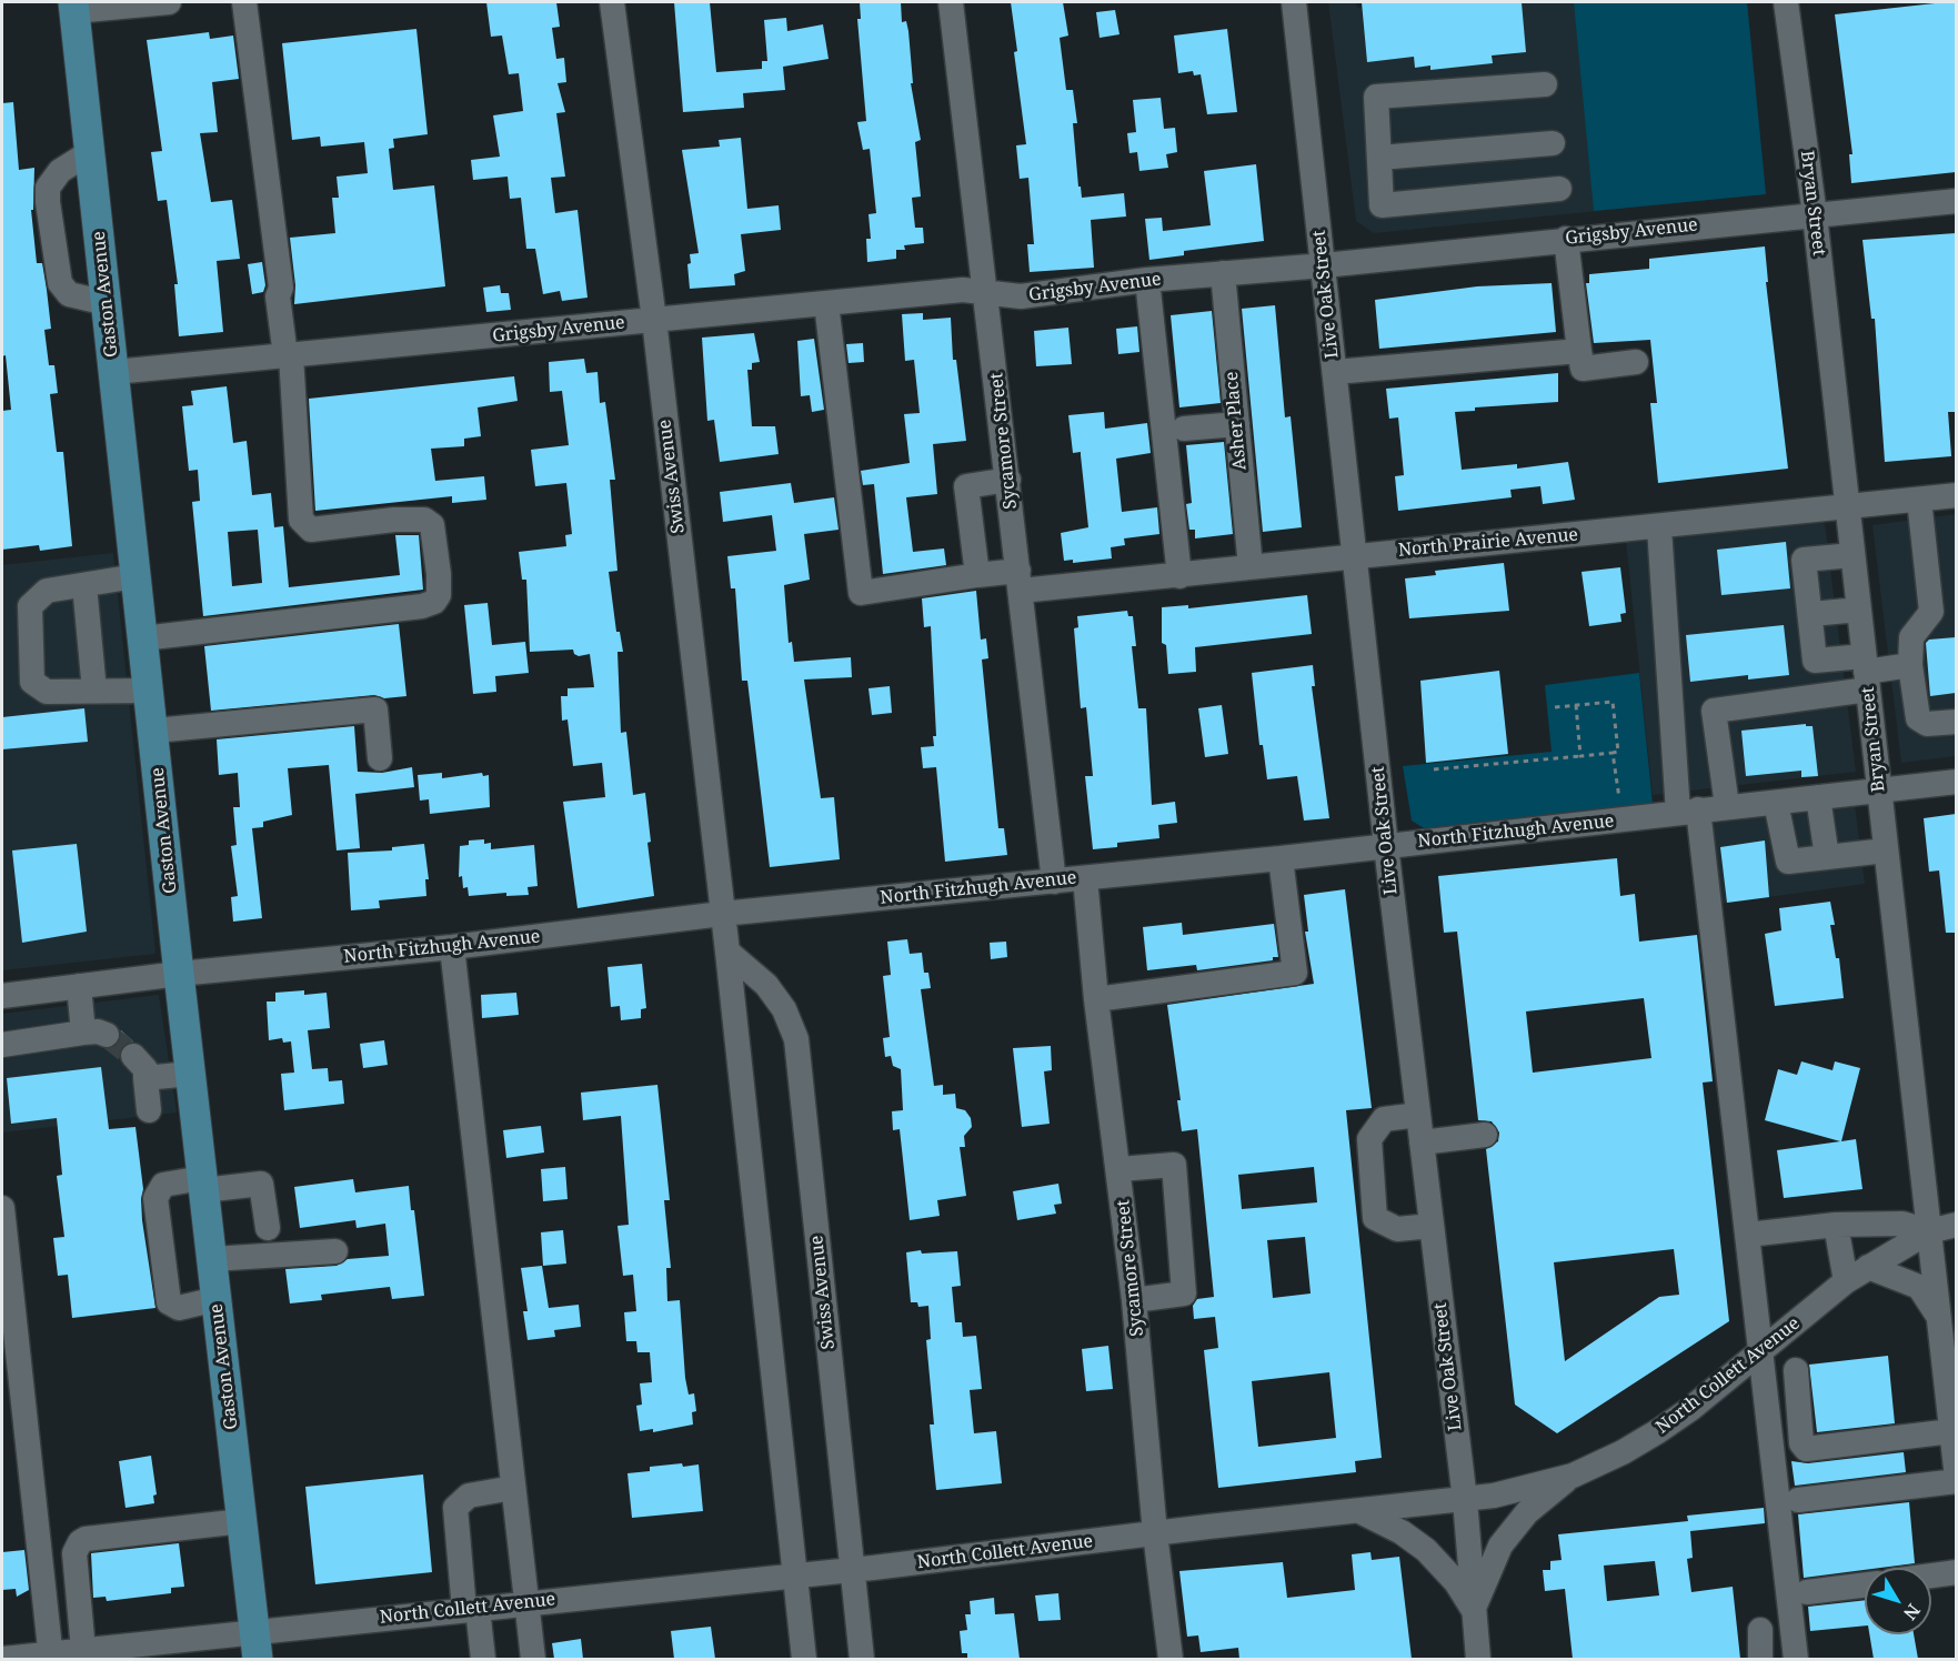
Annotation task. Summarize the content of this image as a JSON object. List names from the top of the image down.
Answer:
{
  "streets": {
    "main road": ["Gaston Avenue"],
    "street": [
      "Bryan Street",
      "Grigsby Avenue",
      "Live Oak Street",
      "Asher Place",
      "Sycamore Street",
      "Swiss Avenue",
      "North Prairie Avenue",
      "North Fitzhugh Avenue",
      "North Collett Avenue"
    ]
  },
  "crossings": [
    ["Bryan Street", "Grigsby Avenue"],
    ["Bryan Street", "North Prairie Avenue"],
    ["Bryan Street", "North Fitzhugh Avenue"],
    ["Bryan Street", "North Collett Avenue"],
    ["Grigsby Avenue", "Gaston Avenue"],
    ["Grigsby Avenue", "Live Oak Street"],
    ["Grigsby Avenue", "Asher Place"],
    ["Grigsby Avenue", "Sycamore Street"],
    ["Grigsby Avenue", "Swiss Avenue"],
    ["Grigsby Avenue", "North Prairie Avenue"],
    ["Gaston Avenue", "North Fitzhugh Avenue"],
    ["Gaston Avenue", "North Collett Avenue"],
    ["Live Oak Street", "North Prairie Avenue"],
    ["Live Oak Street", "North Fitzhugh Avenue"],
    ["Live Oak Street", "North Collett Avenue"],
    ["Asher Place", "North Prairie Avenue"],
    ["Sycamore Street", "North Prairie Avenue"],
    ["Sycamore Street", "North Fitzhugh Avenue"],
    ["Sycamore Street", "North Collett Avenue"],
    ["Swiss Avenue", "North Fitzhugh Avenue"],
    ["Swiss Avenue", "North Collett Avenue"]
  ],
  "north": "bottom right"
}
